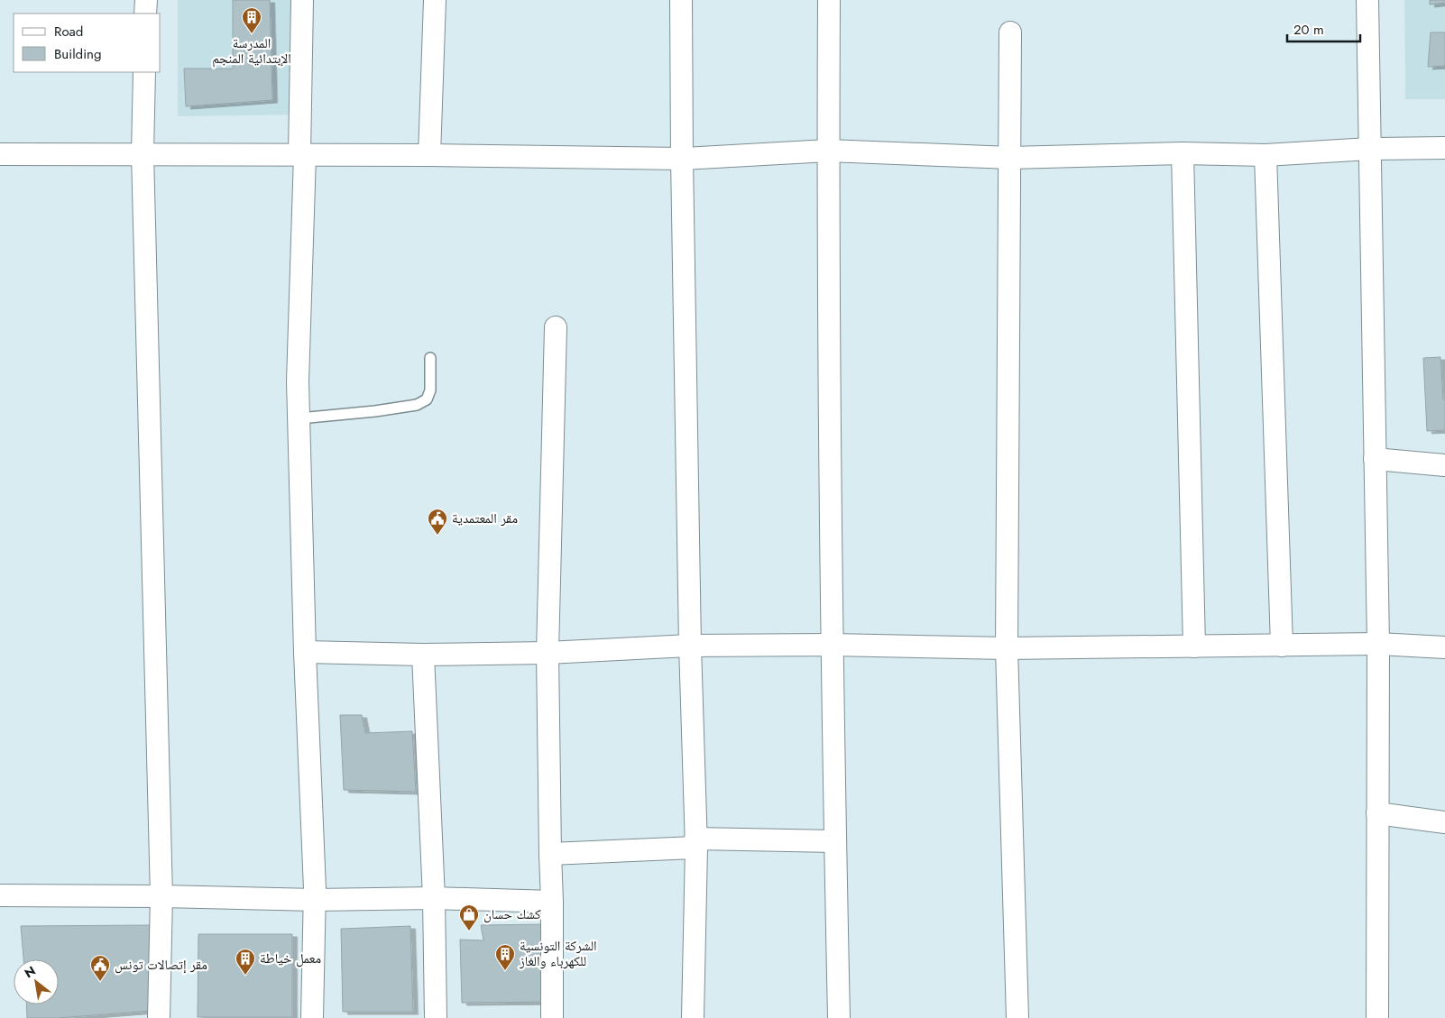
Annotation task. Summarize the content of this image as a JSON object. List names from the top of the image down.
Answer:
{
  "places": {
    "building": ["المدرسة الإبتدائية المنجم", "الشركة التونسية للكهرباء والغاز", "معمل خياطة"],
    "public building": ["مقر المعتمدية", "مقر إتصالات تونس"],
    "shop": ["كشك حسان"]
  },
  "legend": ["Road", "Building"],
  "scale_bar": "20 m",
  "north": "top left"
}
